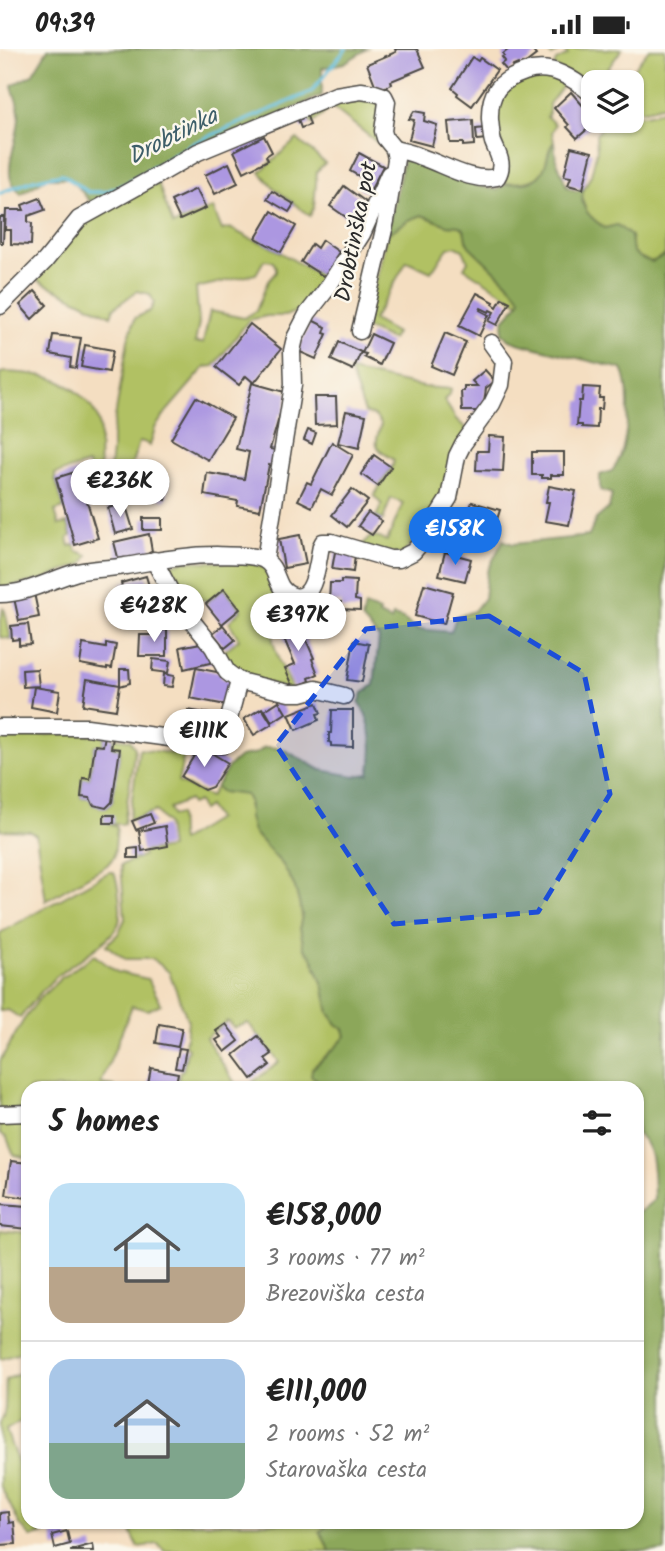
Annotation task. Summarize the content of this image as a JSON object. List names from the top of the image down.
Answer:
{
  "streets": {
    "street": ["Drobtinška pot"]
  },
  "water": ["Drobtinka"],
  "page": {
    "status": "09:39",
    "price": [
      "€236K",
      "€158K",
      "€428K",
      "€397K",
      "€111K"
    ],
    "heading": "5 homes",
    "list": [
      {
        "name": "€158,000",
        "note": "3 rooms · 77 m² · Brezoviška cesta"
      },
      {
        "name": "€111,000",
        "note": "2 rooms · 52 m² · Starovaška cesta"
      }
    ]
  }
}
